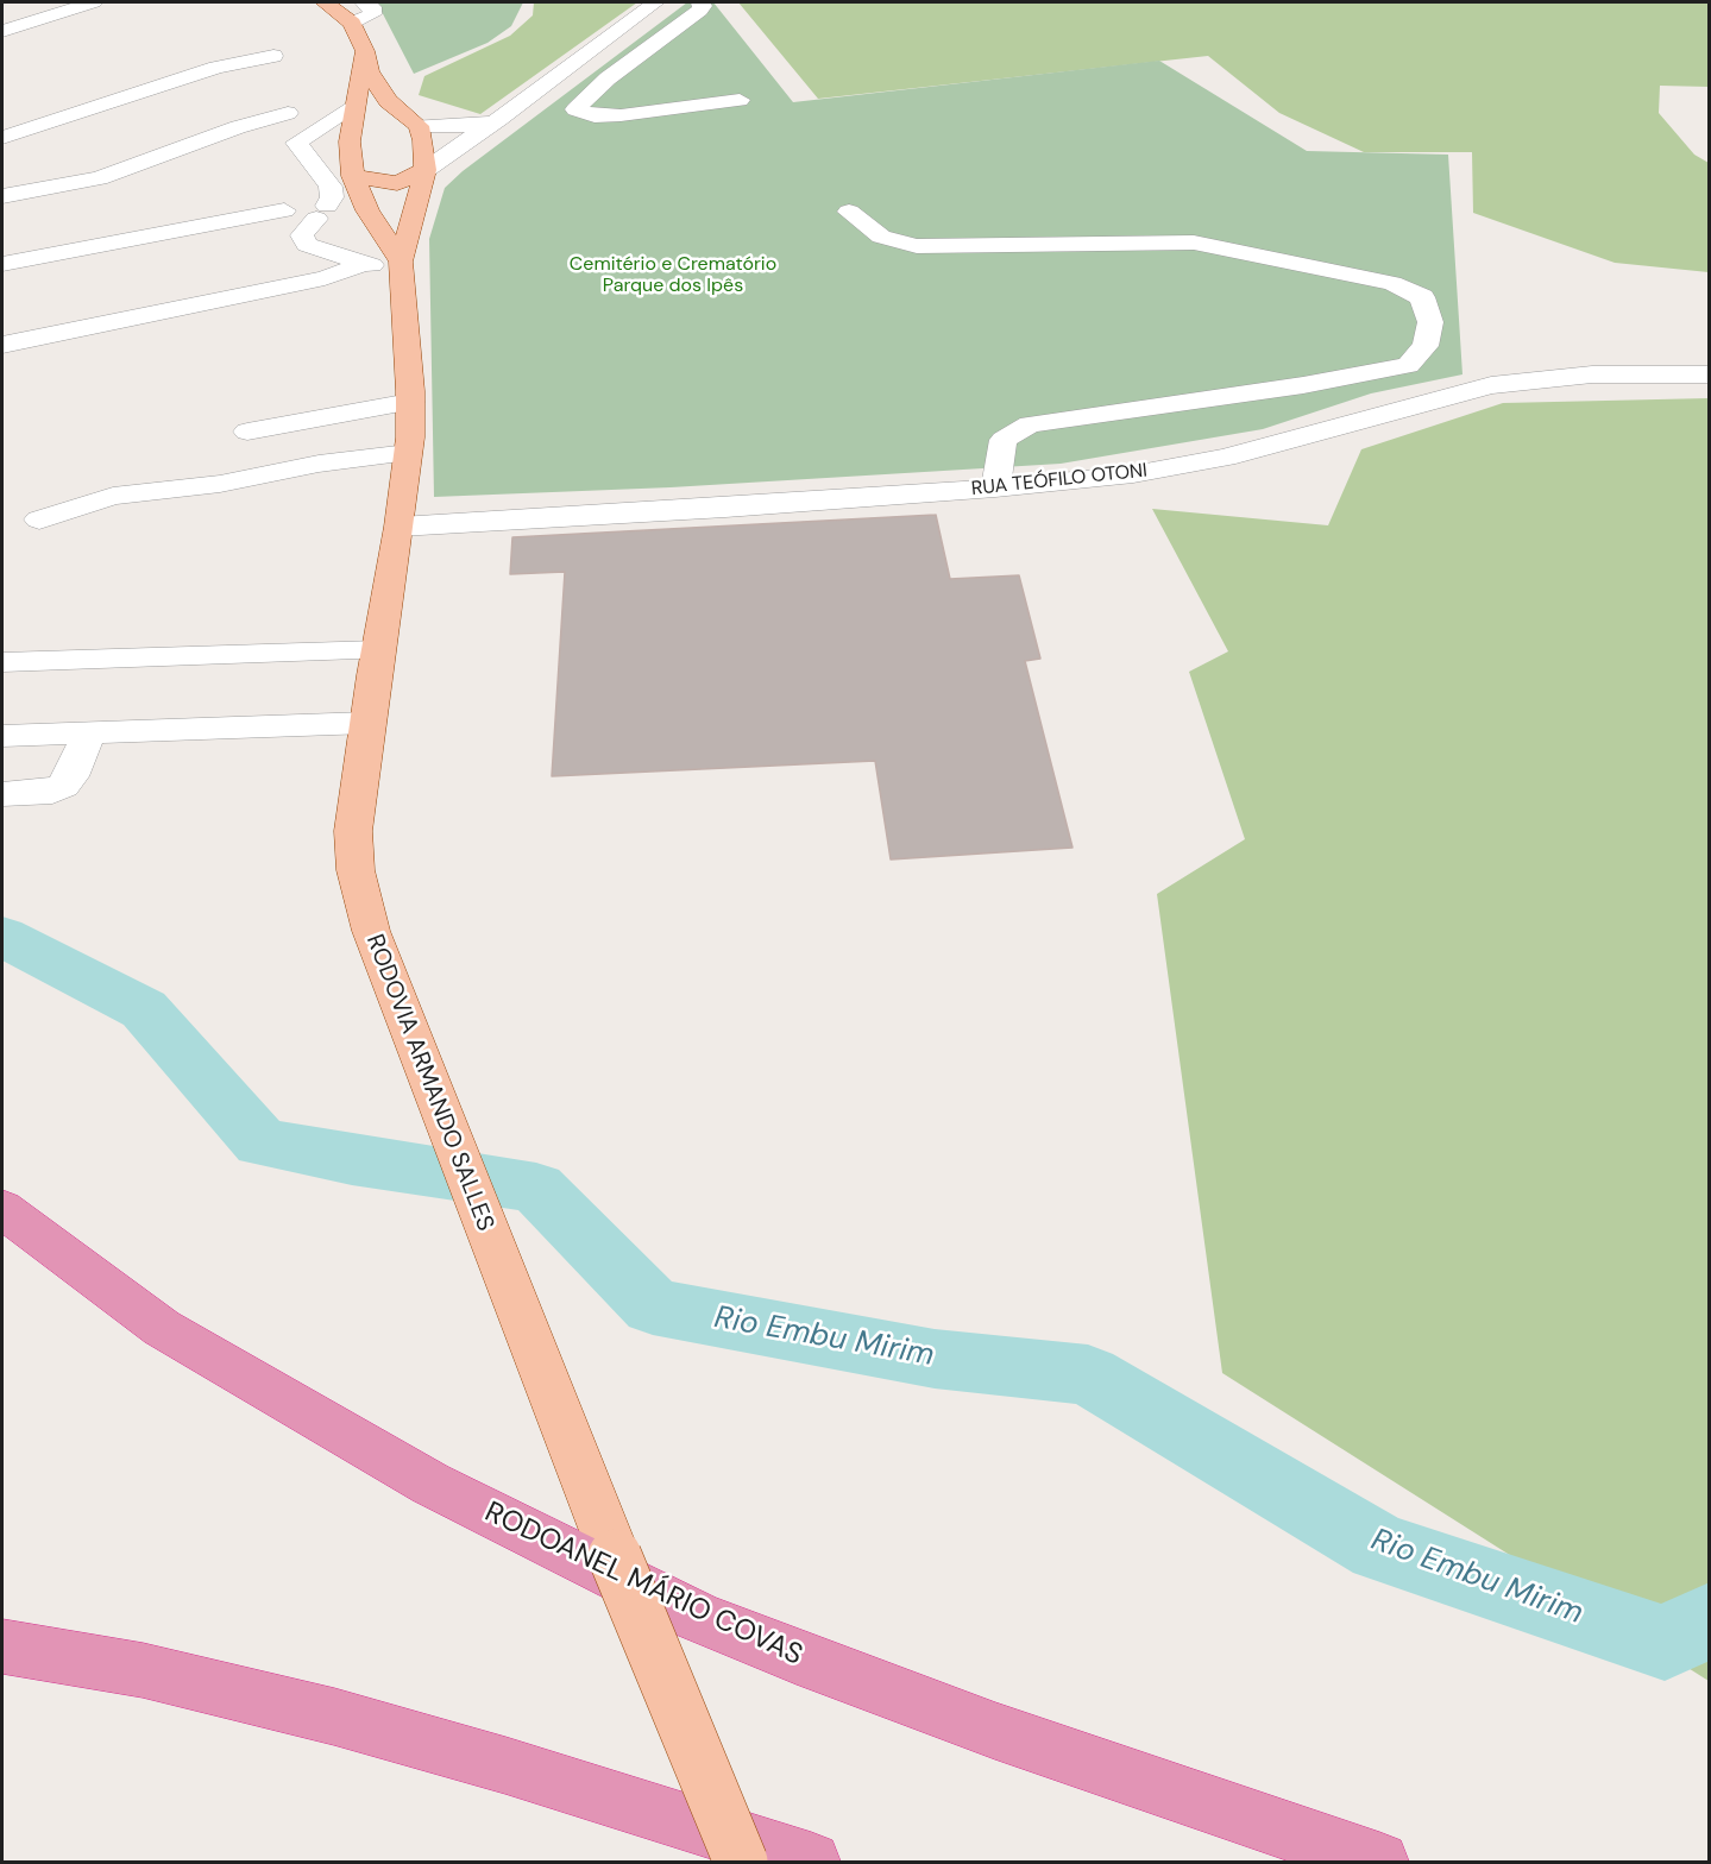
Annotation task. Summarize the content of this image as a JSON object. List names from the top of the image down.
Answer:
{
  "streets": {
    "highway": ["RODOANEL MÁRIO COVAS"],
    "main road": ["RODOVIA ARMANDO SALLES"],
    "street": ["RUA TEÓFILO OTONI"]
  },
  "crossings": [
    ["RUA TEÓFILO OTONI", "RODOVIA ARMANDO SALLES"]
  ],
  "water": ["Rio Embu Mirim"],
  "parks": ["Cemitério e Crematório Parque dos Ipês"]
}
